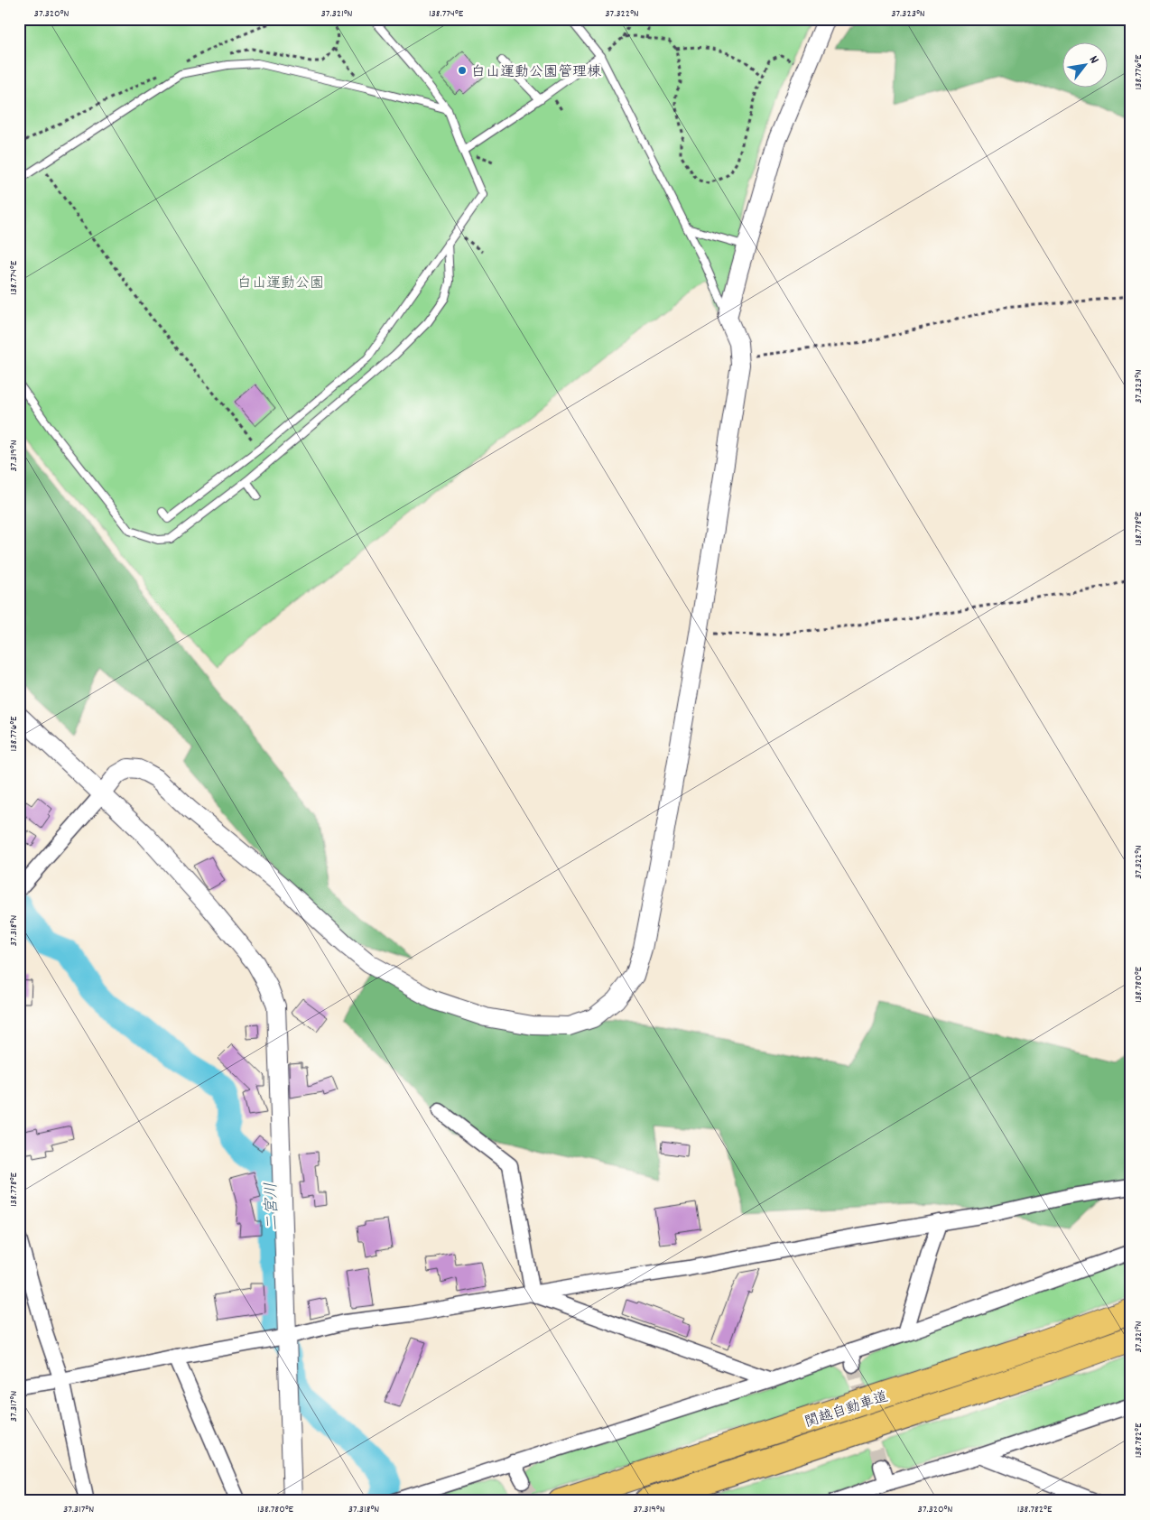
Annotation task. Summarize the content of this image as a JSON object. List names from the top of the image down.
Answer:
{
  "streets": {
    "highway": ["関越自動車道"]
  },
  "water": ["二宮川"],
  "parks": ["白山運動公園"],
  "places": ["白山運動公園管理棟"],
  "north": "top right",
  "coordinates": [
    "37.320°N",
    "37.321°N",
    "138.774°E",
    "37.322°N",
    "37.323°N",
    "138.776°E",
    "37.319°N",
    "138.778°E",
    "37.318°N",
    "138.780°E",
    "37.317°N",
    "138.782°E"
  ]
}
